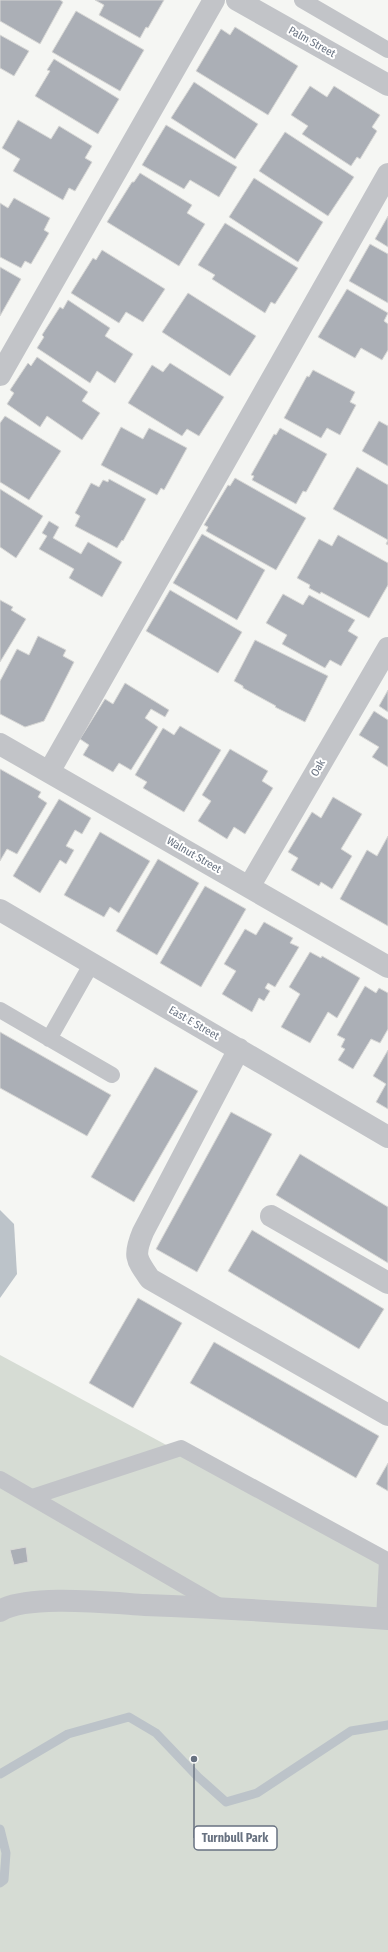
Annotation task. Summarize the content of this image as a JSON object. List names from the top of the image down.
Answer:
{
  "streets": {
    "street": [
      "Palm Street",
      "Oak",
      "Walnut Street",
      "East E Street"
    ]
  },
  "crossings": [
    ["Oak", "Walnut Street"]
  ],
  "places": ["Turnbull Park"]
}
